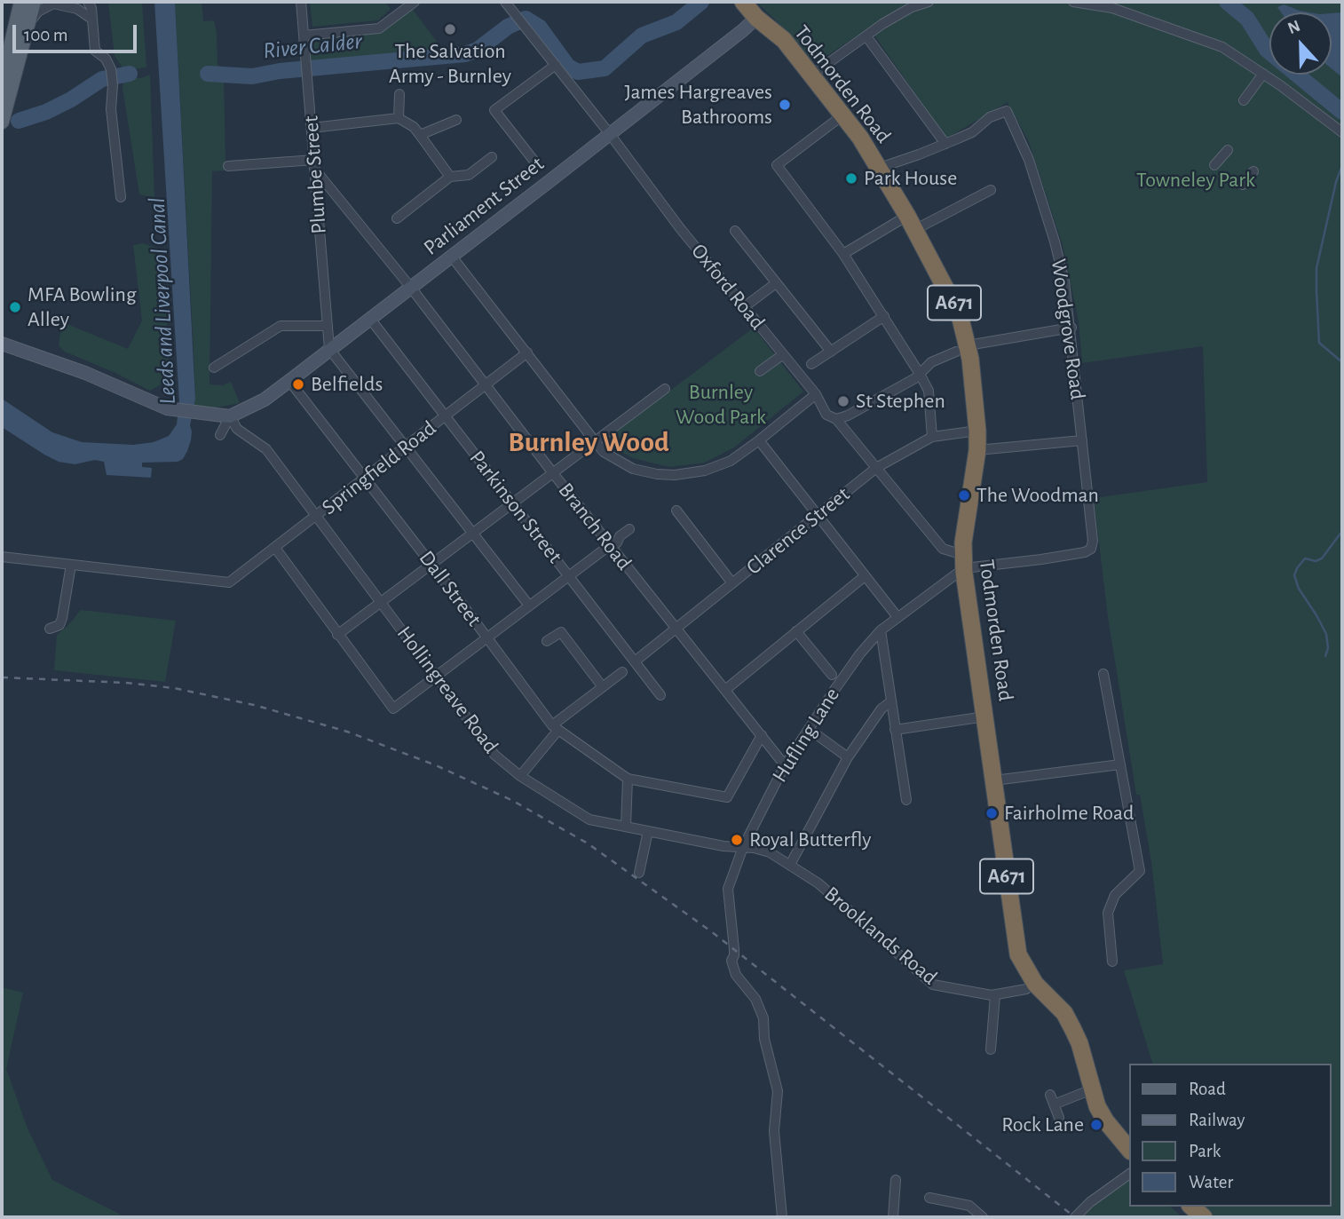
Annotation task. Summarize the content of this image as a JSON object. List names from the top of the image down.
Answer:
{
  "streets": {
    "highway": ["Todmorden Road", "A671"],
    "street": [
      "Plumbe Street",
      "Parliament Street",
      "Oxford Road",
      "Woodgrove Road",
      "Springfield Road",
      "Parkinson Street",
      "Branch Road",
      "Clarence Street",
      "Dall Street",
      "Hollingreave Road",
      "Hufling Lane",
      "Brooklands Road"
    ]
  },
  "crossings": [
    ["Todmorden Road", "Parliament Street"],
    ["Todmorden Road", "Oxford Road"],
    ["Todmorden Road", "Woodgrove Road"],
    ["Todmorden Road", "Clarence Street"],
    ["Todmorden Road", "Hufling Lane"],
    ["Plumbe Street", "Parliament Street"],
    ["Plumbe Street", "Branch Road"],
    ["Parliament Street", "Oxford Road"],
    ["Parliament Street", "Parkinson Street"],
    ["Parliament Street", "Branch Road"],
    ["Parliament Street", "Dall Street"],
    ["Parliament Street", "Hollingreave Road"],
    ["Oxford Road", "Woodgrove Road"],
    ["Oxford Road", "Clarence Street"],
    ["Oxford Road", "Hufling Lane"],
    ["Woodgrove Road", "Hufling Lane"],
    ["Springfield Road", "Parkinson Street"],
    ["Springfield Road", "Branch Road"],
    ["Springfield Road", "Dall Street"],
    ["Springfield Road", "Hollingreave Road"],
    ["Parkinson Street", "Clarence Street"],
    ["Branch Road", "Clarence Street"],
    ["Branch Road", "Hufling Lane"],
    ["Hollingreave Road", "Hufling Lane"],
    ["Hollingreave Road", "Brooklands Road"],
    ["Hufling Lane", "Brooklands Road"]
  ],
  "districts": ["Burnley Wood"],
  "water": ["River Calder", "Leeds and Liverpool Canal"],
  "parks": ["Towneley Park", "Burnley Wood Park"],
  "places": [
    "The Salvation Army - Burnley",
    "James Hargreaves Bathrooms",
    "Park House",
    "MFA Bowling Alley",
    "Belfields",
    "St Stephen",
    "The Woodman",
    "Fairholme Road",
    "Royal Butterfly",
    "Rock Lane"
  ],
  "legend": [
    "Road",
    "Railway",
    "Park",
    "Water"
  ],
  "scale_bar": "100 m",
  "north": "top"
}
